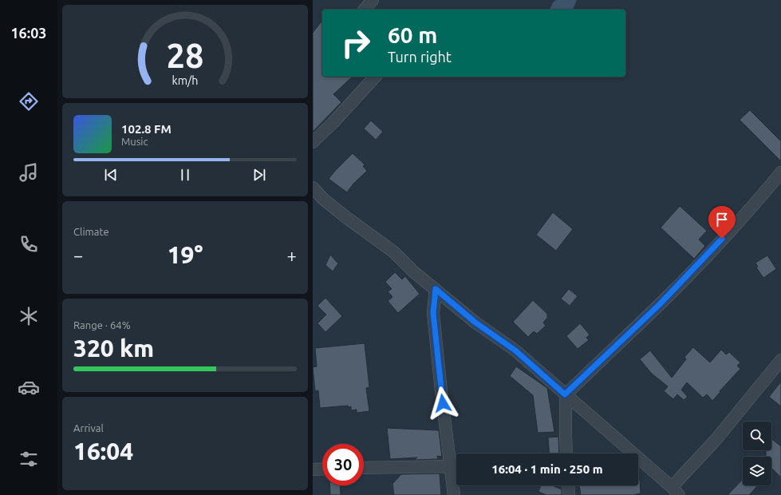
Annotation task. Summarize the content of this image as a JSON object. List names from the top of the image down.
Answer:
{
  "page": {
    "tabs": "16:03",
    "turn": ["60 m", "Turn right"],
    "song": ["102.8 FM", "Music"],
    "tile": [
      "Climate",
      ["Range · 64%", "320 km"],
      ["Arrival", "16:04"]
    ],
    "heat": ["−", "19°", "+"],
    "limit": "30",
    "trip": "16:04 · 1 min · 250 m",
    "gauge": ["28", "km/h"]
  }
}
